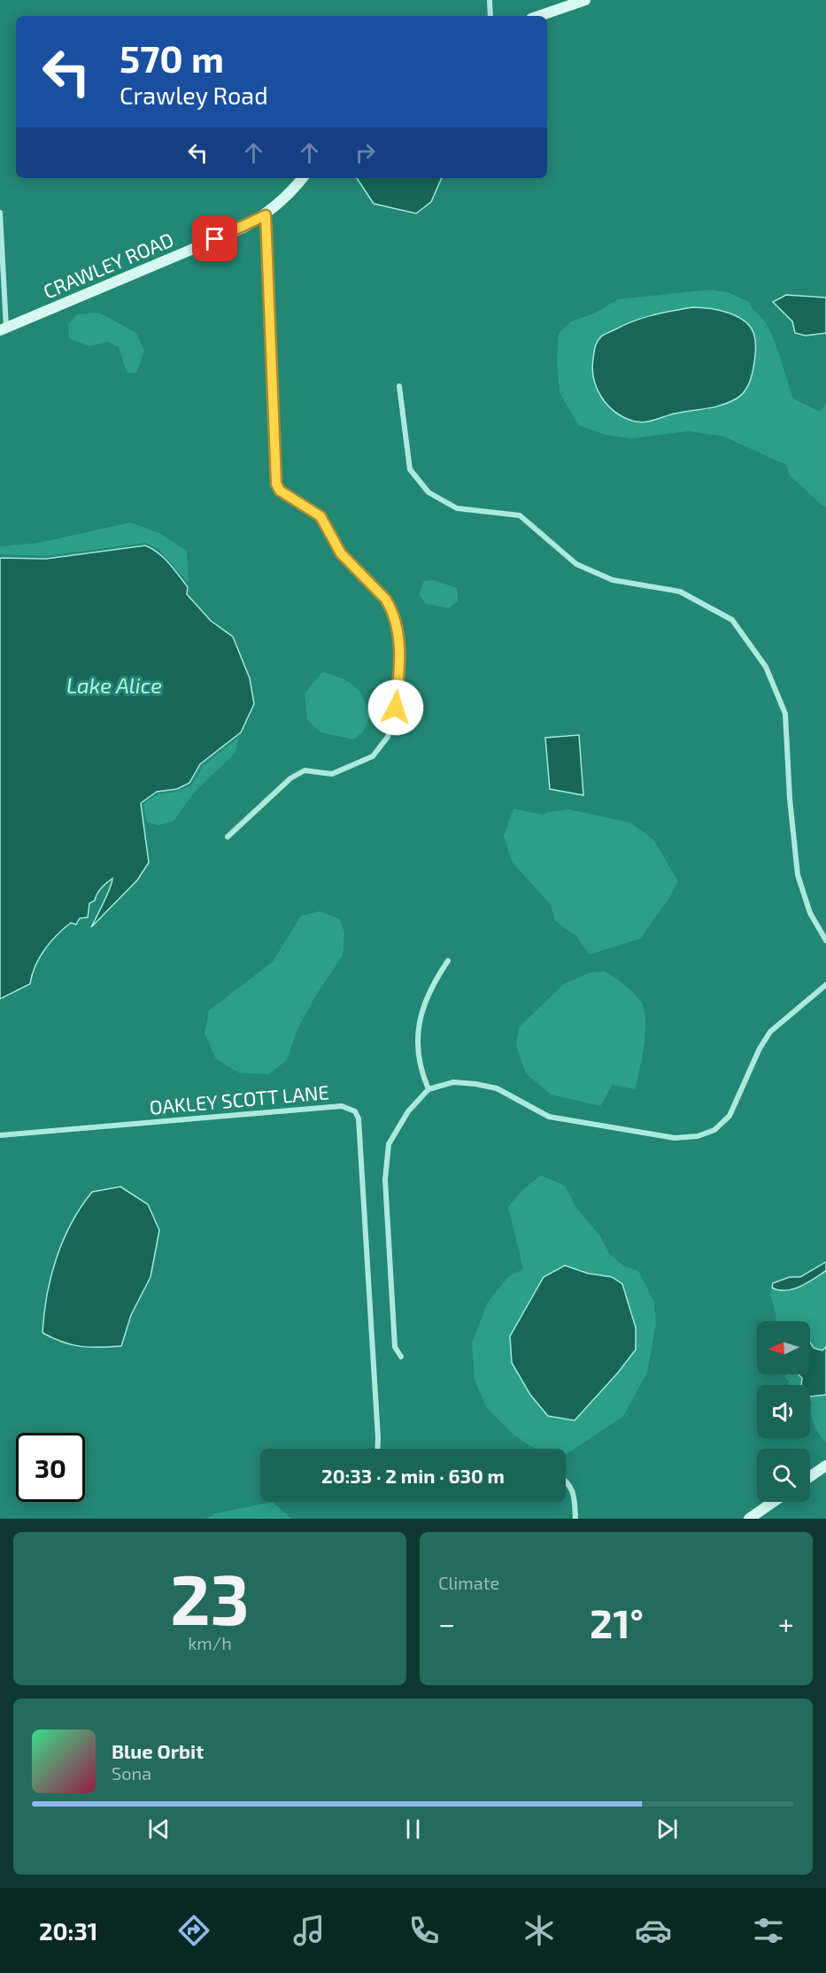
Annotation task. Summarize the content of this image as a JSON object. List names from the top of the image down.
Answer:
{
  "streets": {
    "street": ["CRAWLEY ROAD", "OAKLEY SCOTT LANE"]
  },
  "water": ["Lake Alice"],
  "north": "left",
  "page": {
    "turn": ["570 m", "Crawley Road"],
    "limit": "30",
    "trip": "20:33 · 2 min · 630 m",
    "tile": [
      ["23", "km/h"],
      "Climate"
    ],
    "heat": ["−", "21°", "+"],
    "song": ["Blue Orbit", "Sona"],
    "tabs": "20:31"
  }
}
